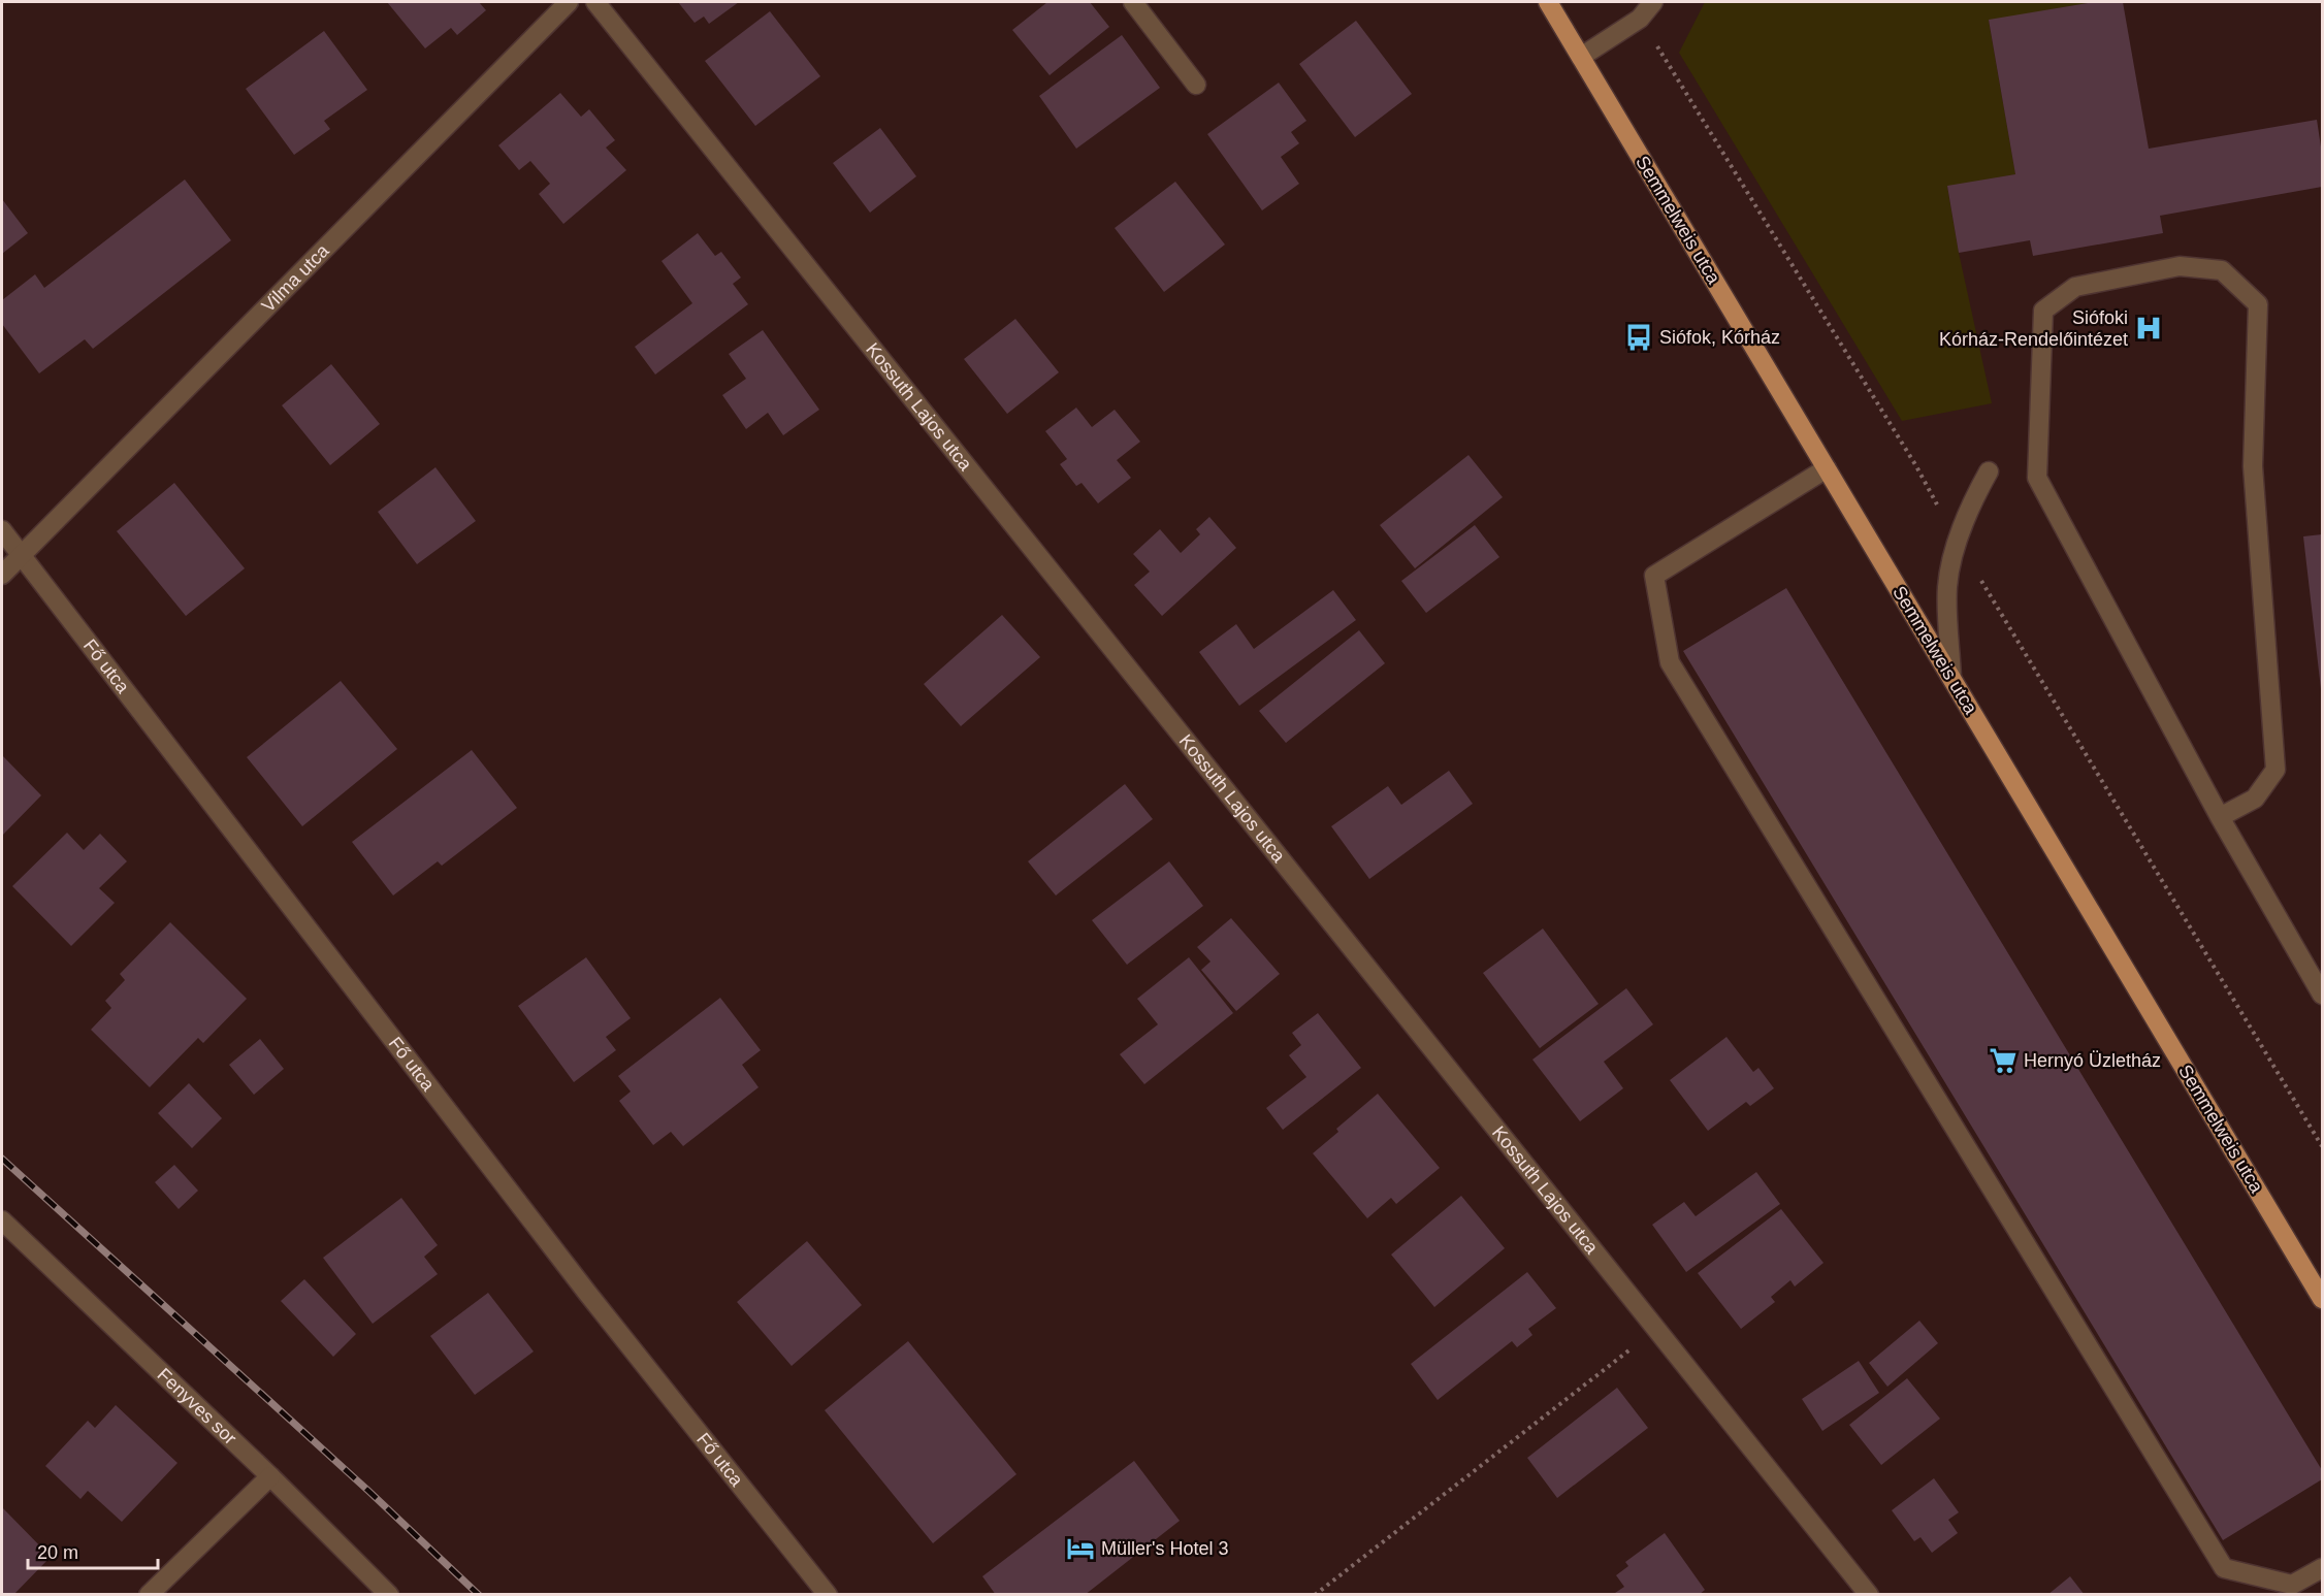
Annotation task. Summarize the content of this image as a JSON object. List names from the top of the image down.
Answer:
{
  "streets": {
    "main road": ["Semmelweis utca"],
    "street": [
      "Vilma utca",
      "Kossuth Lajos utca",
      "Fő utca",
      "Fenyves sor"
    ]
  },
  "crossings": [
    ["Vilma utca", "Fő utca"]
  ],
  "places": {
    "hospital": ["Siófoki Kórház-Rendelőintézet"],
    "bus stop": ["Siófok, Kórház"],
    "supermarket": ["Hernyó Üzletház"],
    "hotel": ["Müller's Hotel 3"]
  },
  "scale_bar": "20 m"
}
